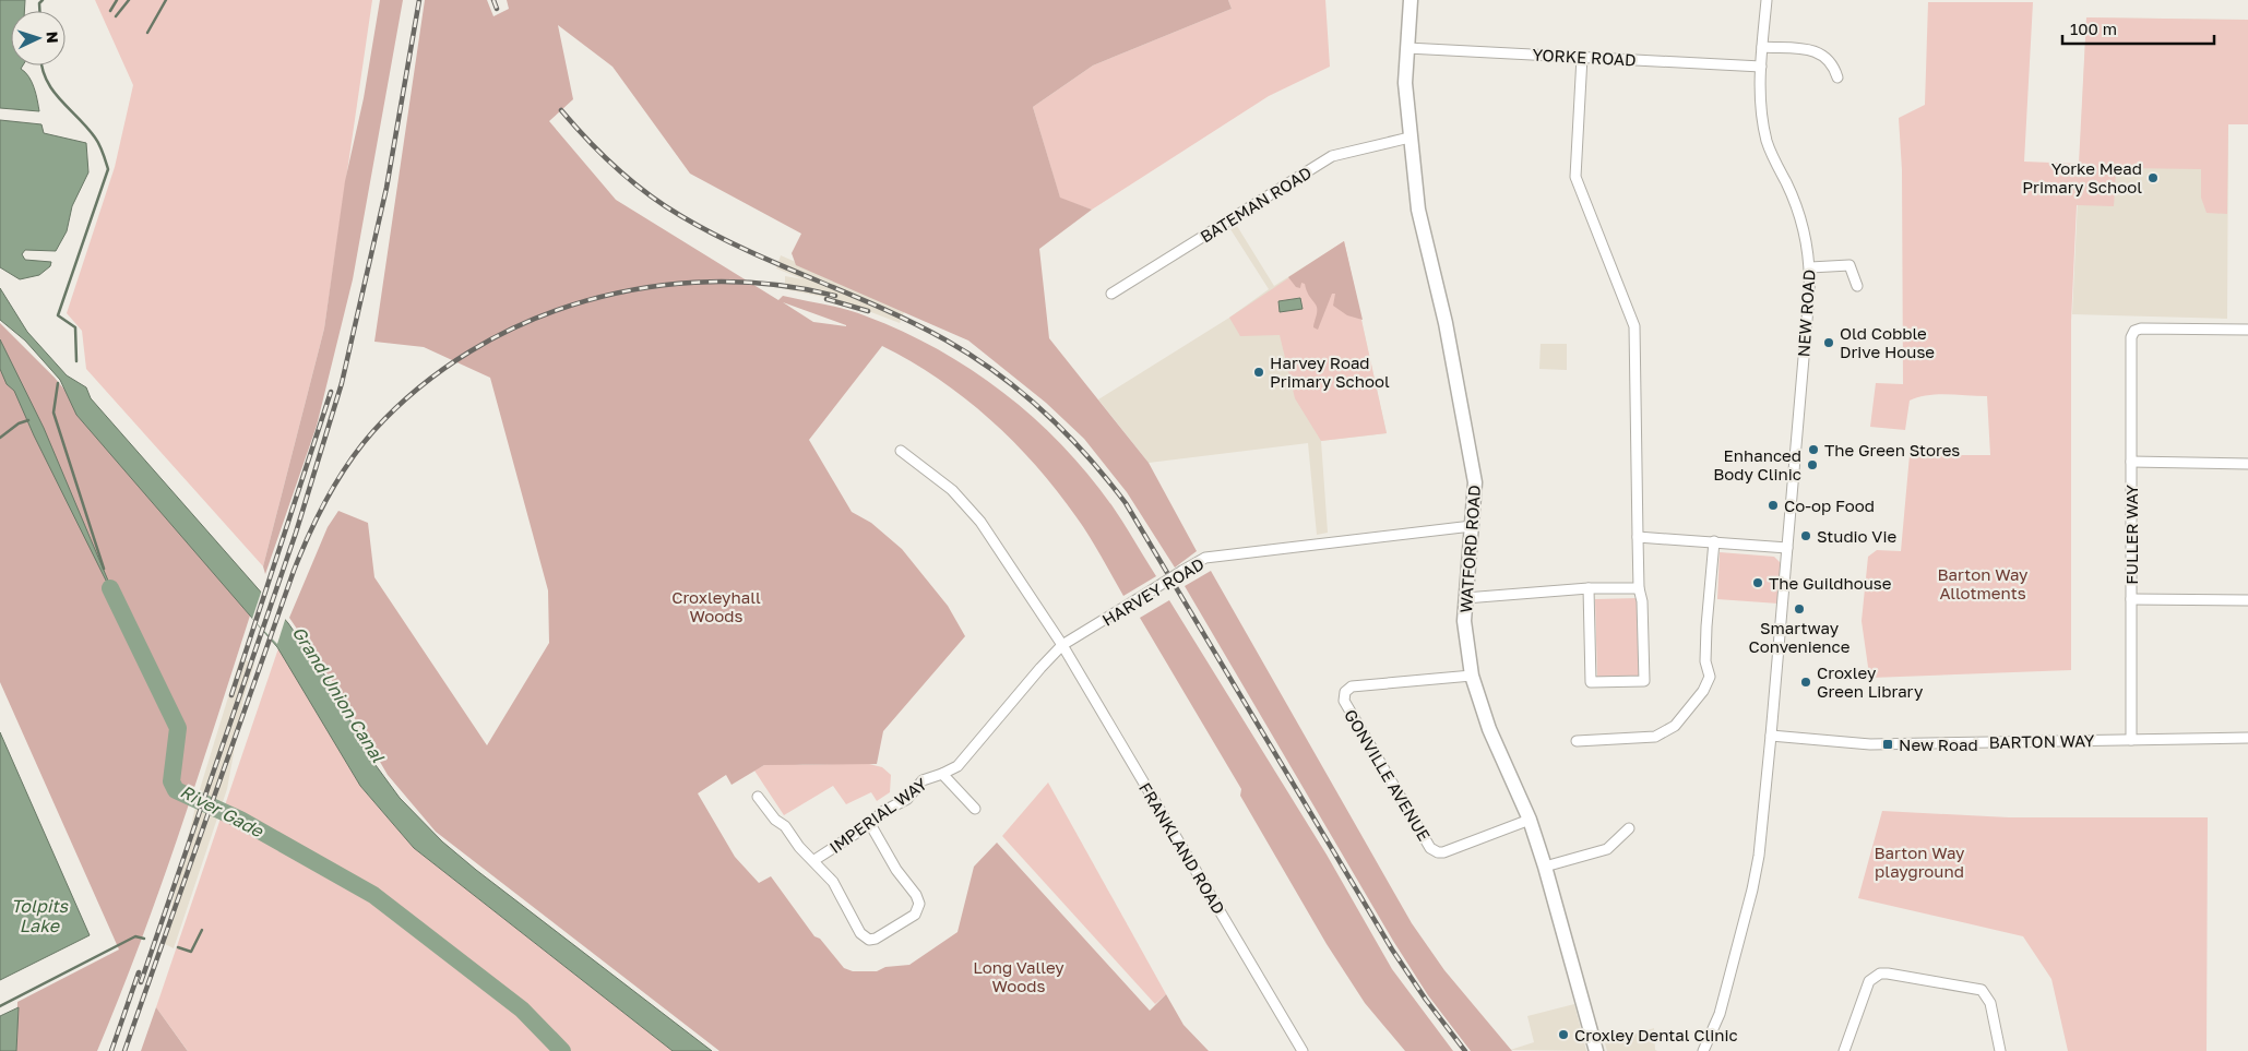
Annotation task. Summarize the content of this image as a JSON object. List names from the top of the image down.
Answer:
{
  "streets": {
    "main road": ["WATFORD ROAD"],
    "street": [
      "YORKE ROAD",
      "BATEMAN ROAD",
      "NEW ROAD",
      "FULLER WAY",
      "HARVEY ROAD",
      "BARTON WAY",
      "GONVILLE AVENUE",
      "IMPERIAL WAY",
      "FRANKLAND ROAD"
    ]
  },
  "crossings": [
    ["YORKE ROAD", "NEW ROAD"],
    ["YORKE ROAD", "WATFORD ROAD"],
    ["BATEMAN ROAD", "WATFORD ROAD"],
    ["NEW ROAD", "BARTON WAY"],
    ["FULLER WAY", "BARTON WAY"],
    ["WATFORD ROAD", "HARVEY ROAD"],
    ["WATFORD ROAD", "GONVILLE AVENUE"],
    ["HARVEY ROAD", "IMPERIAL WAY"],
    ["HARVEY ROAD", "FRANKLAND ROAD"]
  ],
  "water": ["Grand Union Canal", "River Gade", "Tolpits Lake"],
  "parks": [
    "Barton Way Allotments",
    "Croxleyhall Woods",
    "Barton Way playground",
    "Long Valley Woods"
  ],
  "places": {
    "other": [
      "Yorke Mead Primary School",
      "Old Cobble Drive House",
      "Harvey Road Primary School",
      "The Green Stores",
      "Enhanced Body Clinic",
      "Co-op Food",
      "Studio Vie",
      "The Guildhouse",
      "Smartway Convenience",
      "Croxley Green Library",
      "Croxley Dental Clinic"
    ],
    "transit": ["New Road"]
  },
  "scale_bar": "100 m",
  "north": "right"
}
